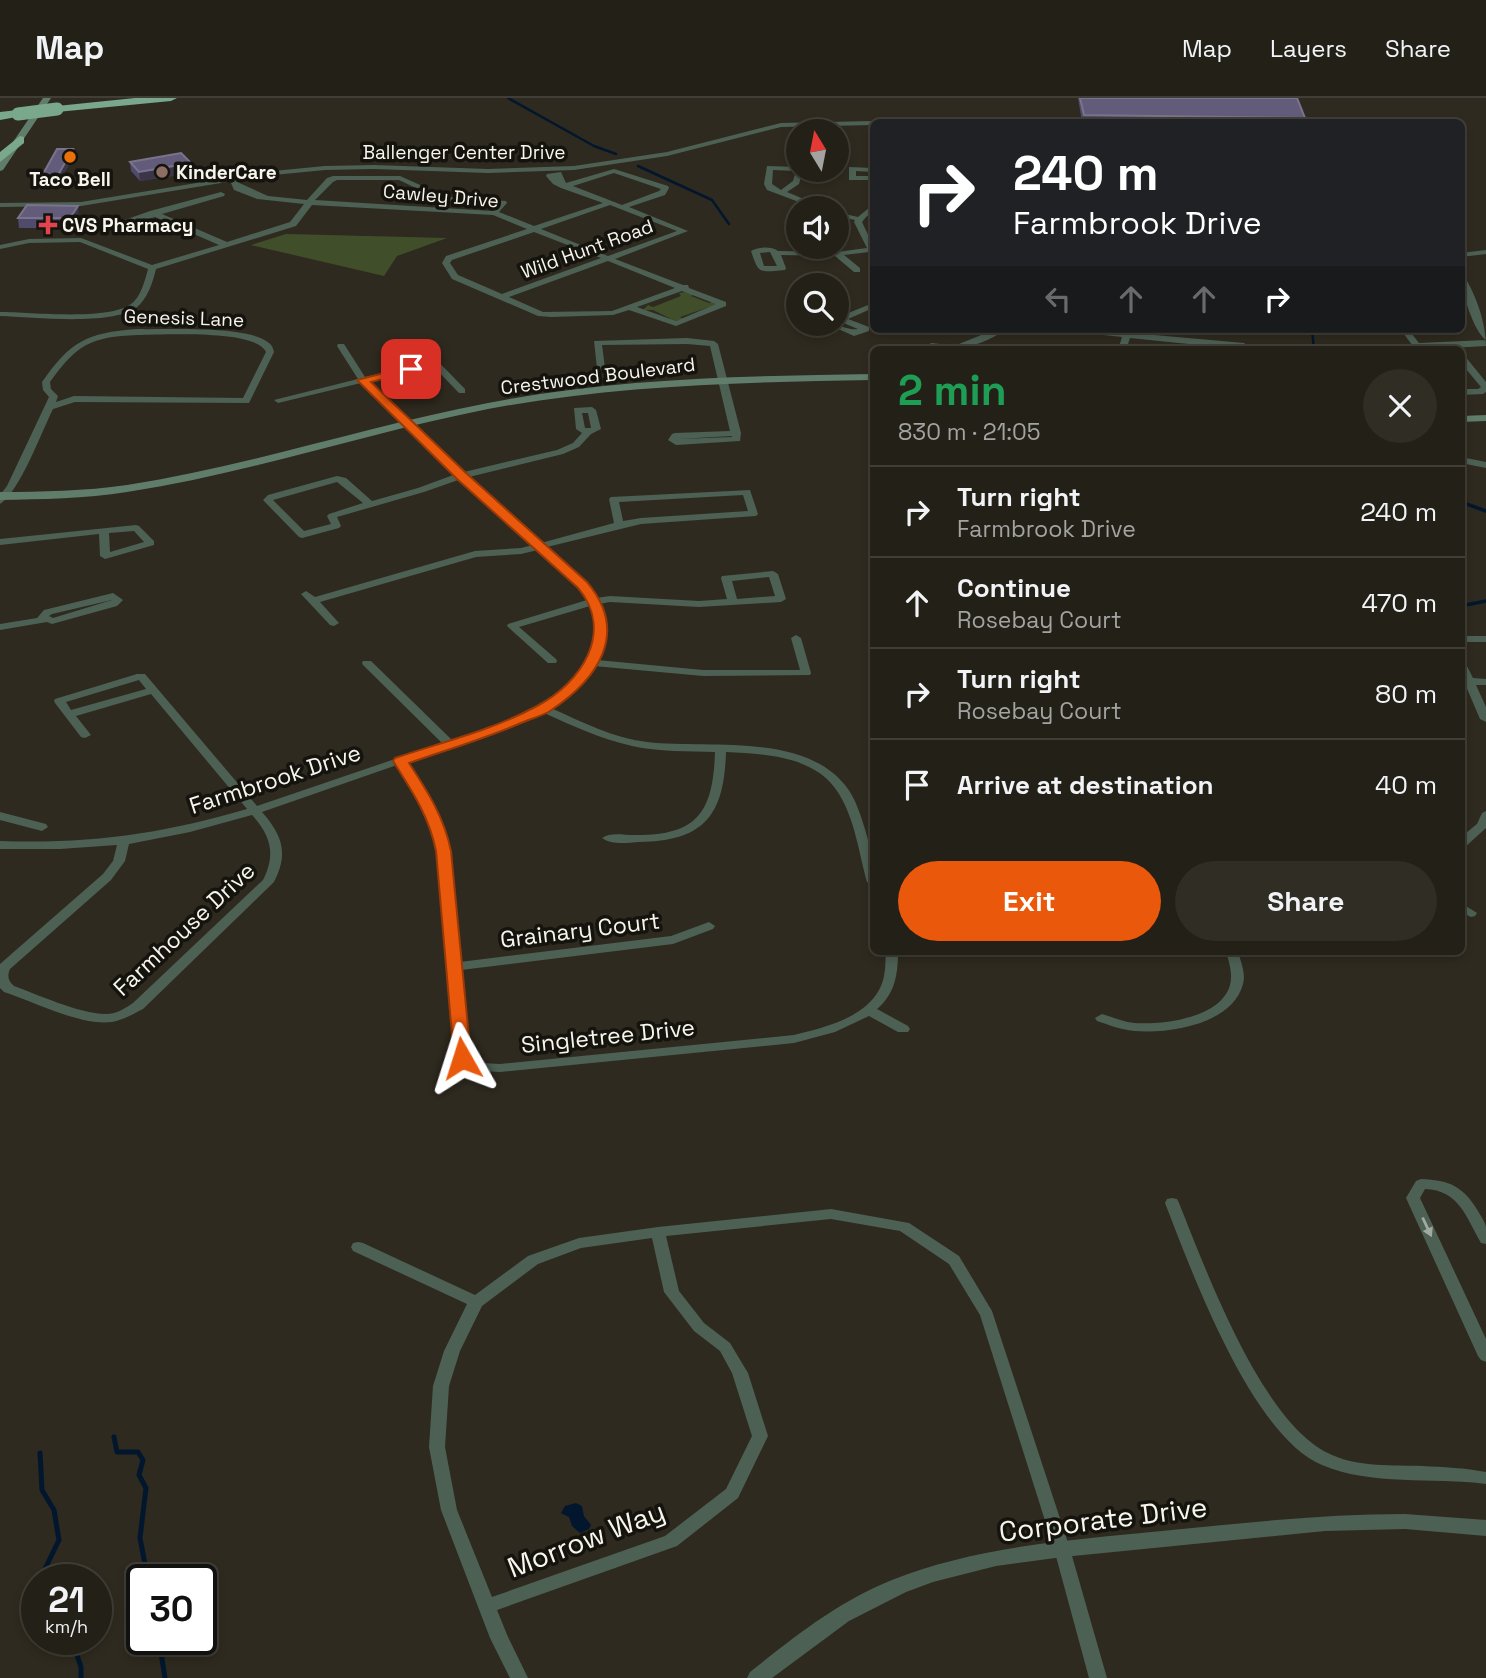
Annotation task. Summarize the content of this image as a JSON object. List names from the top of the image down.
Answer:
{
  "streets": {
    "main road": ["Crestwood Boulevard"],
    "street": [
      "Ballenger Center Drive",
      "Cawley Drive",
      "Wild Hunt Road",
      "Genesis Lane",
      "Farmbrook Drive",
      "Farmhouse Drive",
      "Grainary Court",
      "Singletree Drive",
      "Corporate Drive",
      "Morrow Way"
    ]
  },
  "crossings": [
    ["Ballenger Center Drive", "Cawley Drive"],
    ["Cawley Drive", "Wild Hunt Road"],
    ["Farmbrook Drive", "Farmhouse Drive"],
    ["Farmbrook Drive", "Singletree Drive"],
    ["Grainary Court", "Singletree Drive"]
  ],
  "places": {
    "other": ["Taco Bell", "KinderCare"],
    "health": ["CVS Pharmacy"]
  },
  "north": "top",
  "page": {
    "header": "Map",
    "nav": ["Map", "Layers", "Share"],
    "turn": ["240 m", "Farmbrook Drive"],
    "heading": ["2 min", "830 m · 21:05"],
    "list": [
      {
        "name": "Turn right",
        "note": "Farmbrook Drive",
        "value": "240 m"
      },
      {
        "name": "Continue",
        "note": "Rosebay Court",
        "value": "470 m"
      },
      {
        "name": "Turn right",
        "note": "Rosebay Court",
        "value": "80 m"
      },
      {
        "name": "Arrive at destination",
        "value": "40 m"
      }
    ],
    "buttons": ["Exit", "Share"],
    "speed": "21 km/h",
    "limit": "30"
  }
}
